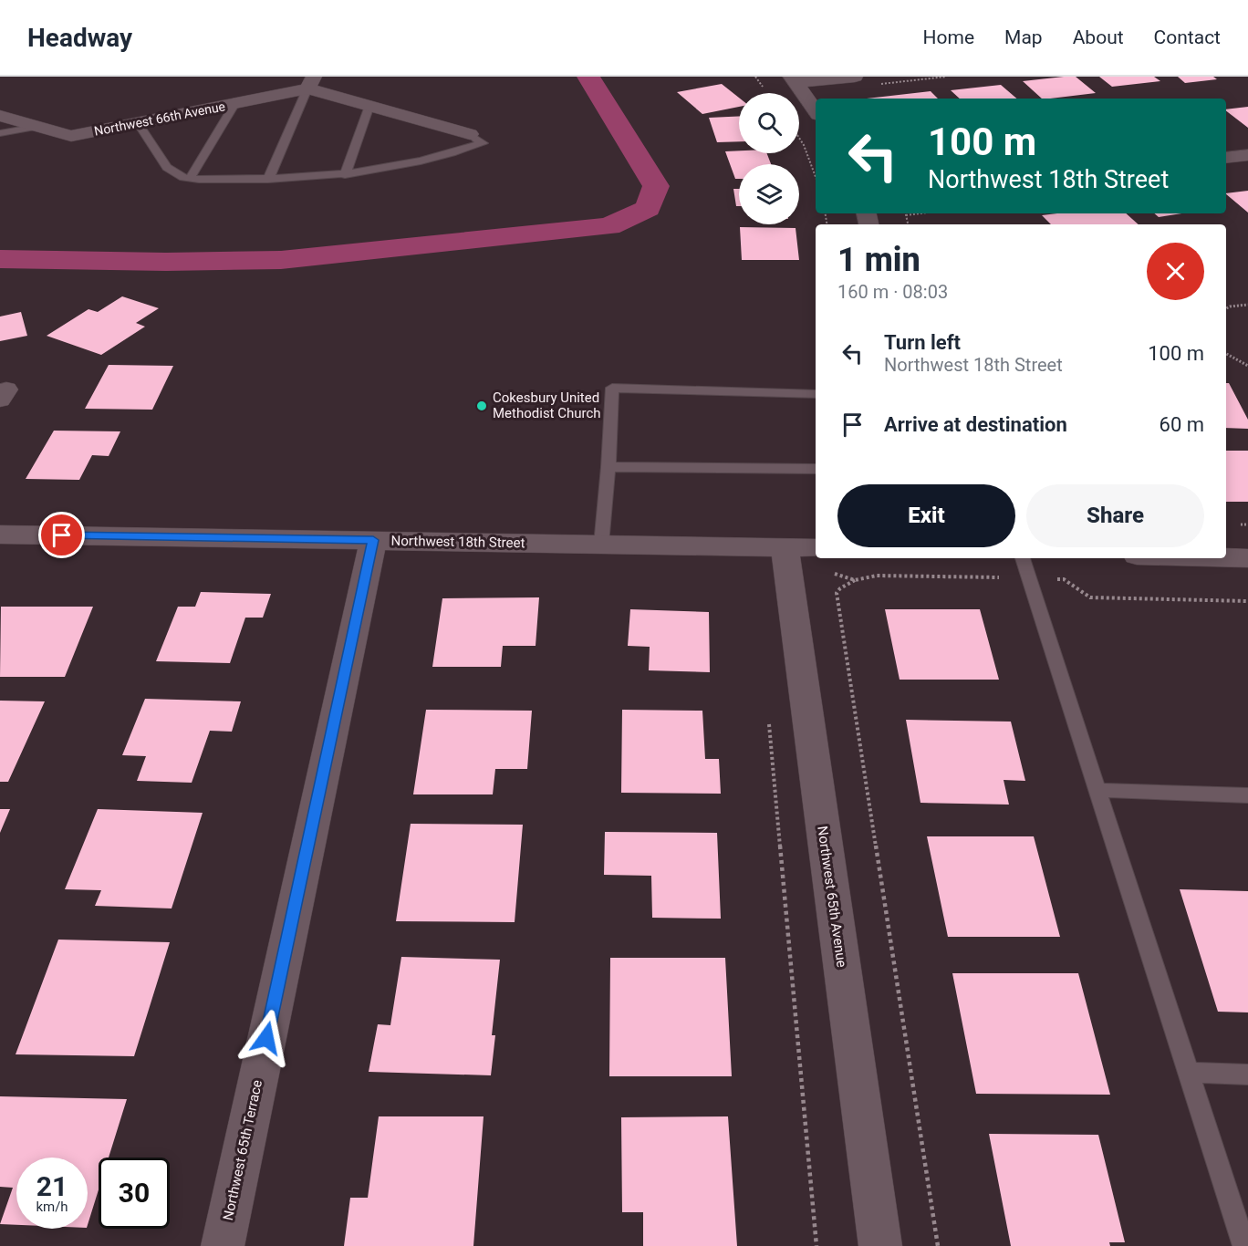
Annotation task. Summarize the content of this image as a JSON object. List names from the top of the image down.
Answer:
{
  "streets": {
    "street": [
      "Northwest 66th Avenue",
      "Northwest 18th Street",
      "Northwest 65th Avenue",
      "Northwest 65th Terrace"
    ]
  },
  "crossings": [
    ["Northwest 18th Street", "Northwest 65th Avenue"],
    ["Northwest 18th Street", "Northwest 65th Terrace"]
  ],
  "places": ["Cokesbury United Methodist Church"],
  "page": {
    "header": "Headway",
    "nav": [
      "Home",
      "Map",
      "About",
      "Contact"
    ],
    "turn": ["100 m", "Northwest 18th Street"],
    "heading": ["1 min", "160 m · 08:03"],
    "list": [
      {
        "name": "Turn left",
        "note": "Northwest 18th Street",
        "value": "100 m"
      },
      {
        "name": "Arrive at destination",
        "value": "60 m"
      }
    ],
    "buttons": ["Exit", "Share"],
    "speed": "21 km/h",
    "limit": "30"
  }
}
